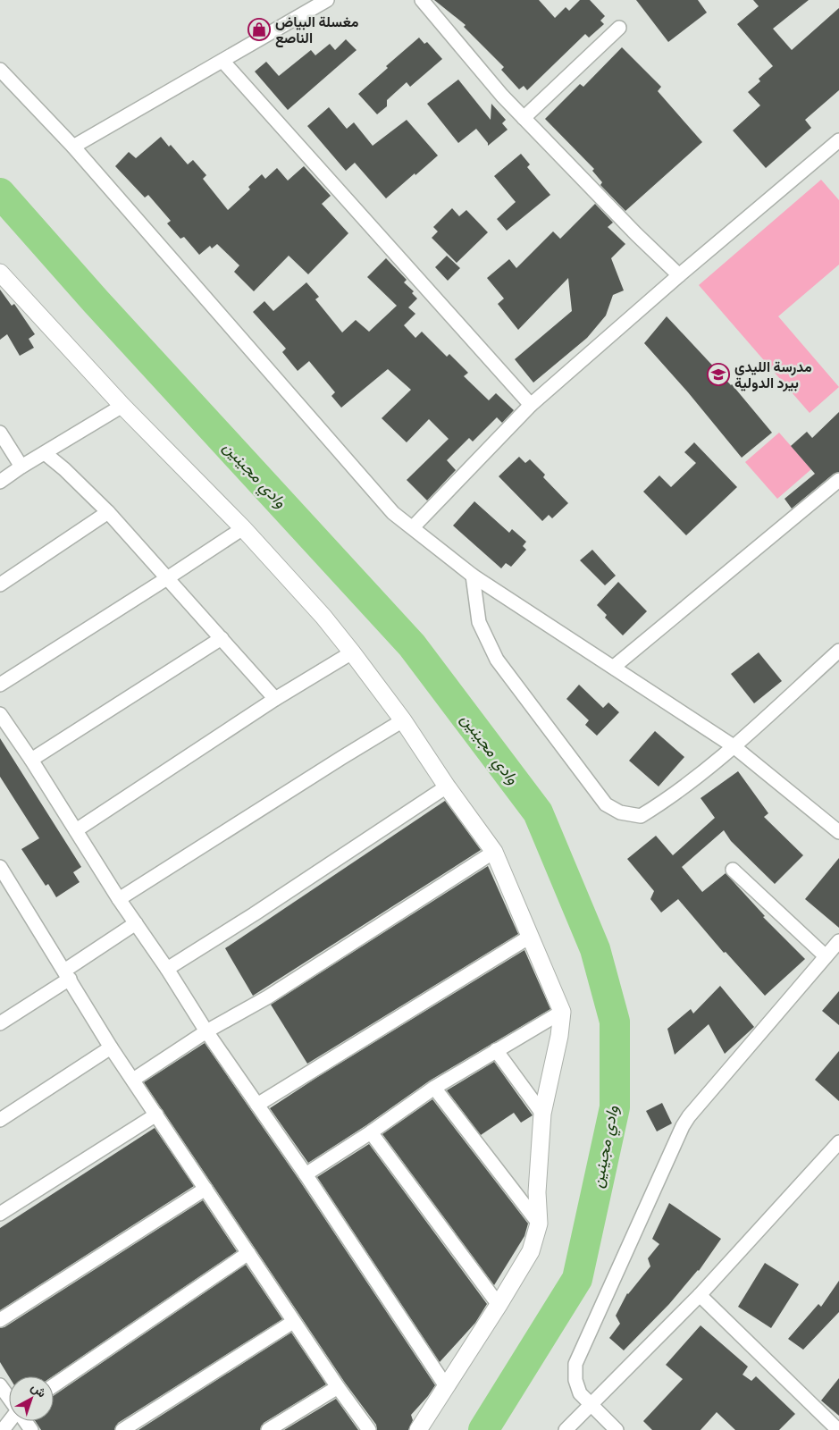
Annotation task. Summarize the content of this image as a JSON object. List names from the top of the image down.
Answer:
{
  "water": ["وادي مجينين"],
  "places": {
    "shop": ["مغسلة البياض الناصع"],
    "school or university": ["مدرسة الليدي بيرد الدولية"]
  },
  "north": "top right"
}
